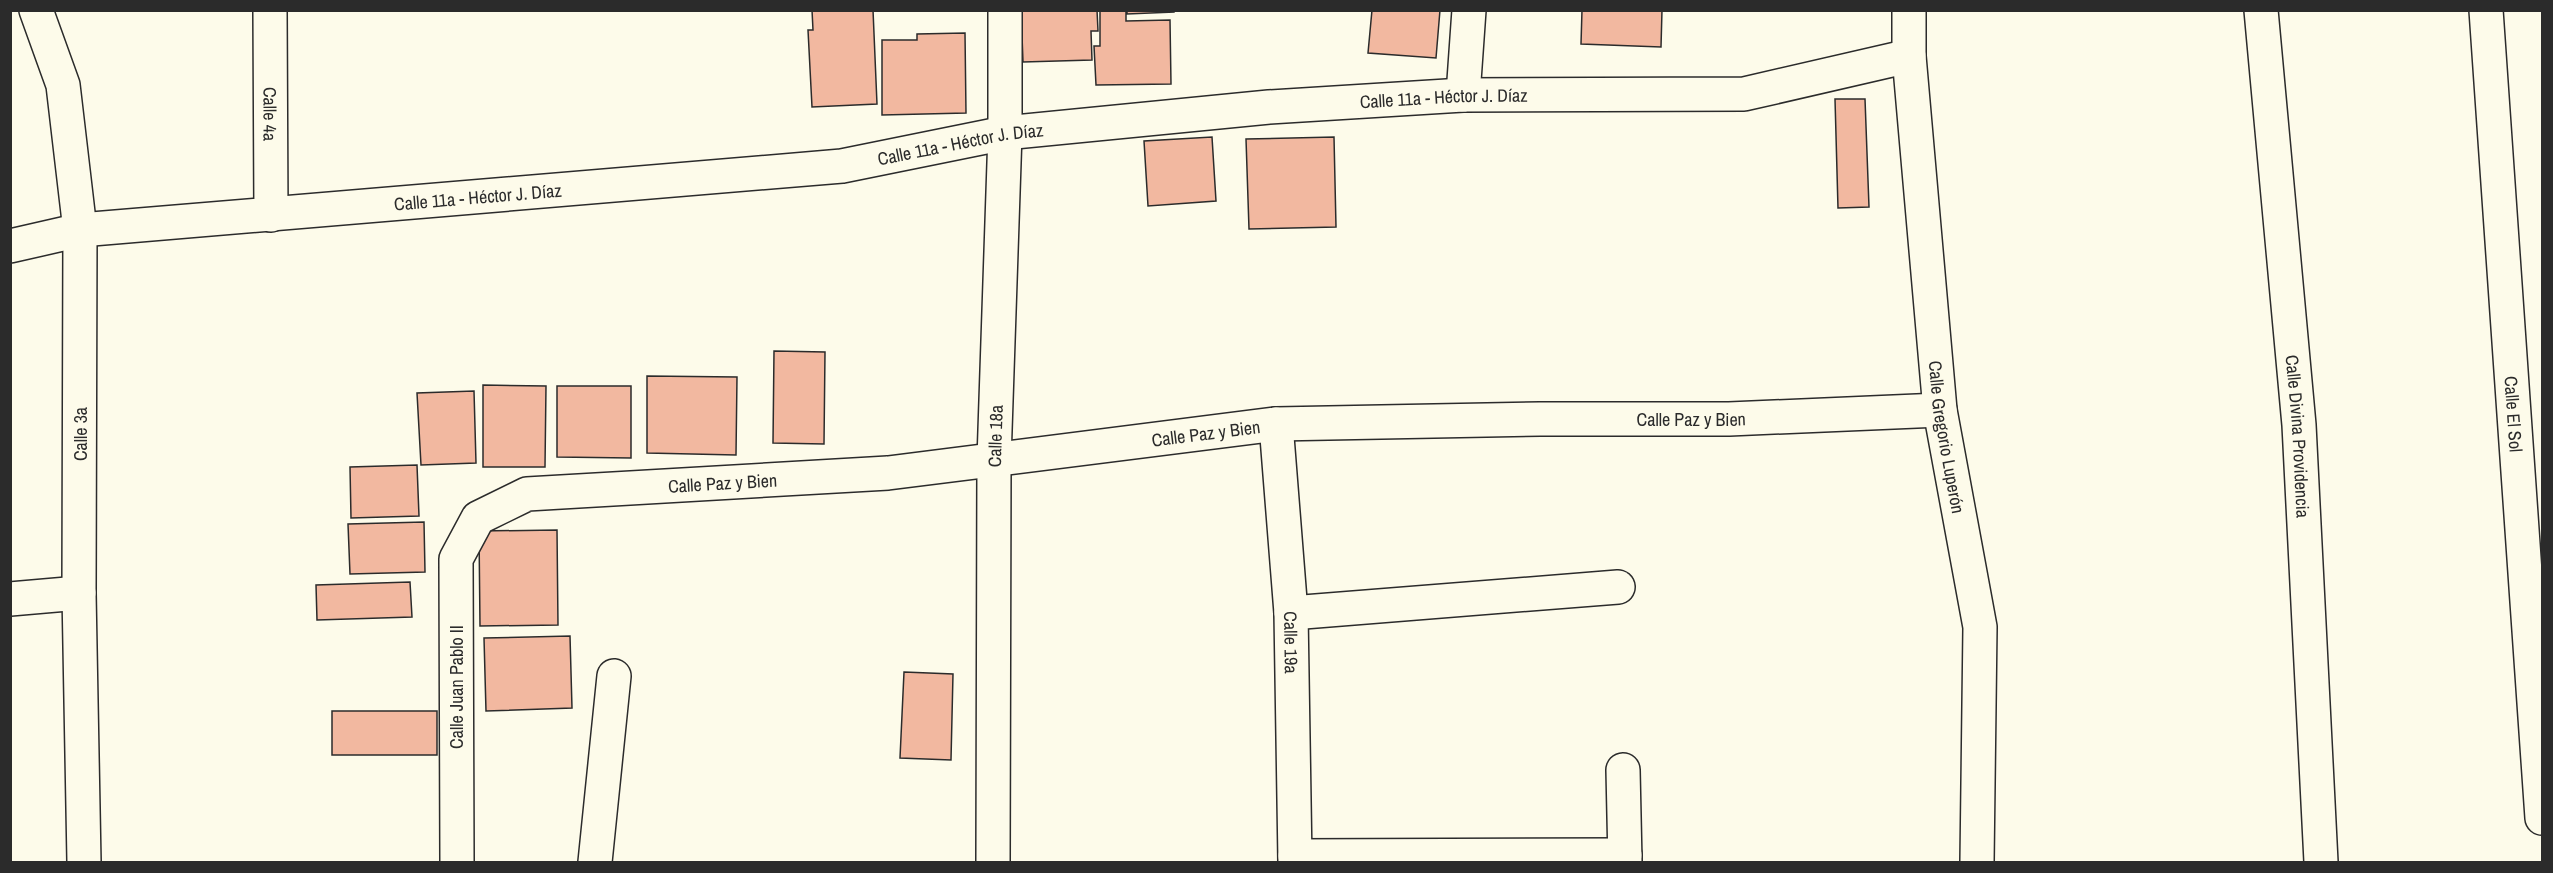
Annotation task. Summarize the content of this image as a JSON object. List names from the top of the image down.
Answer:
{
  "streets": {
    "street": [
      "Calle 11a - Héctor J. Díaz",
      "Calle 4a",
      "Calle El Sol",
      "Calle Paz y Bien",
      "Calle 3a",
      "Calle 18a",
      "Calle Divina Providencia",
      "Calle Gregorio Luperón",
      "Calle 19a",
      "Calle Juan Pablo II"
    ]
  },
  "crossings": [
    ["Calle 11a - Héctor J. Díaz", "Calle 4a"],
    ["Calle 11a - Héctor J. Díaz", "Calle 3a"],
    ["Calle 11a - Héctor J. Díaz", "Calle 18a"],
    ["Calle 11a - Héctor J. Díaz", "Calle Gregorio Luperón"],
    ["Calle Paz y Bien", "Calle 18a"],
    ["Calle Paz y Bien", "Calle Gregorio Luperón"],
    ["Calle Paz y Bien", "Calle 19a"],
    ["Calle Paz y Bien", "Calle Juan Pablo II"]
  ]
}
